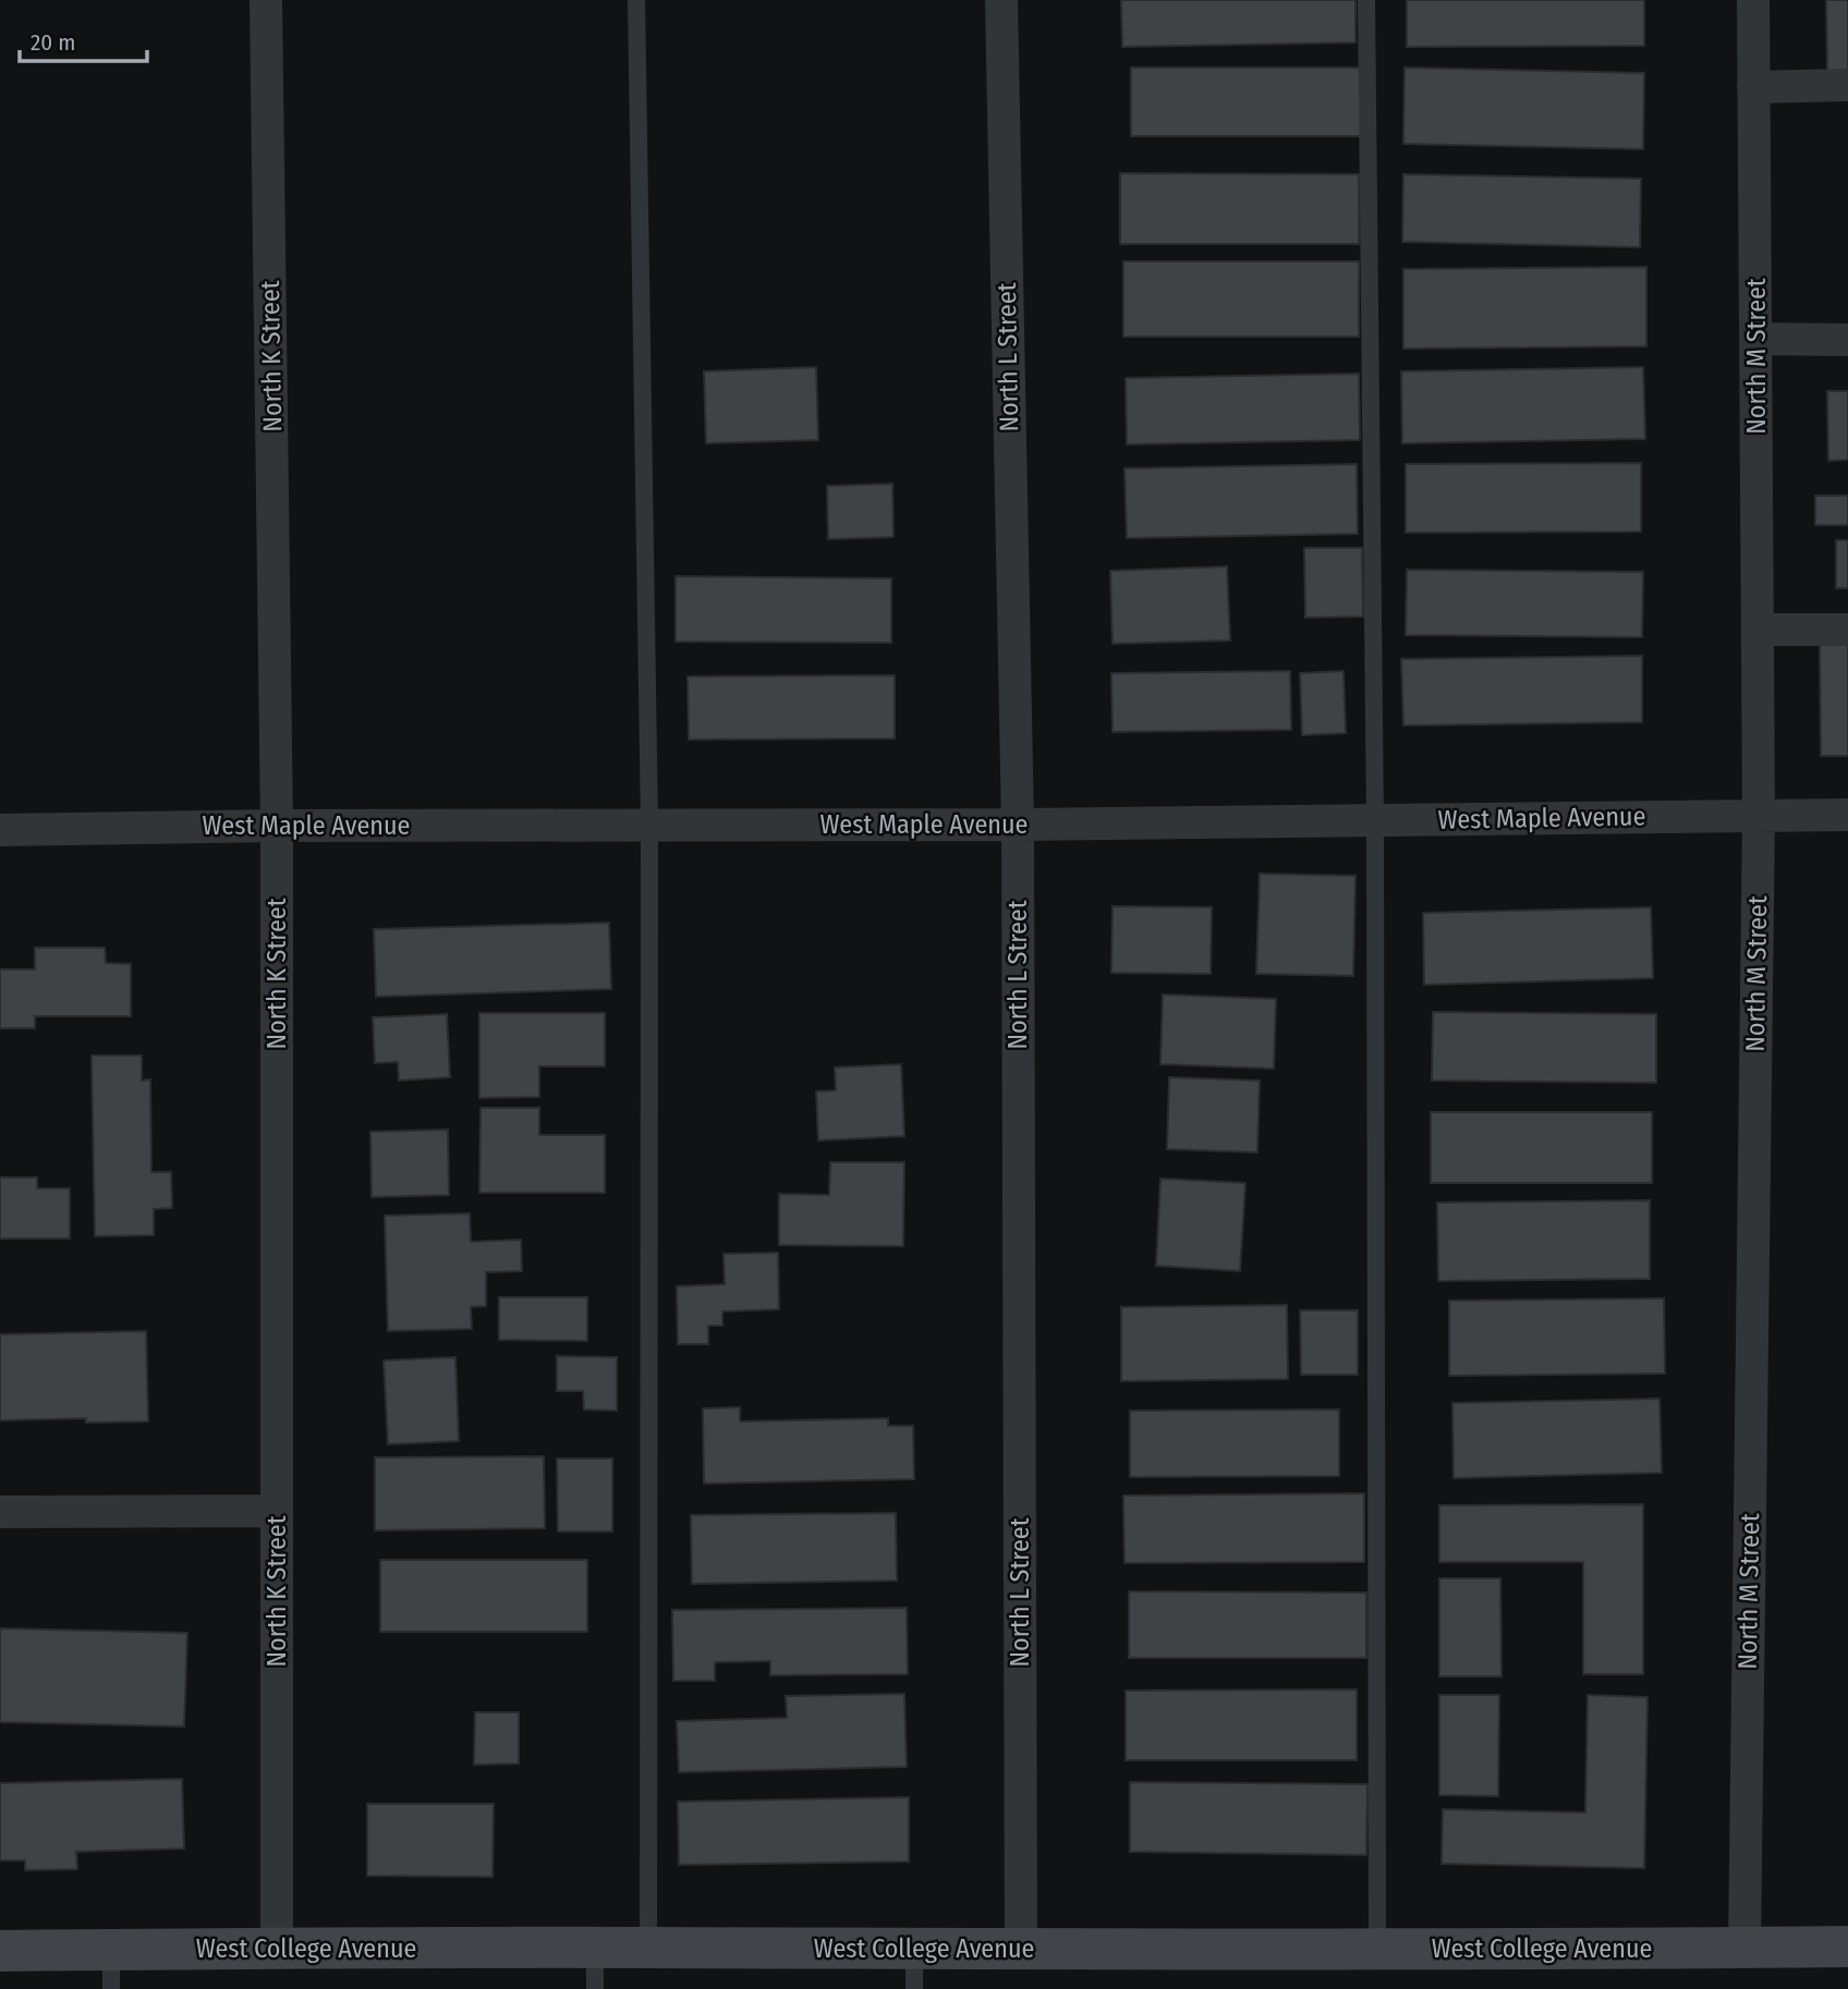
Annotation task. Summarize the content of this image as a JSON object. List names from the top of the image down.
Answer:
{
  "streets": {
    "street": [
      "North K Street",
      "North M Street",
      "North L Street",
      "West Maple Avenue",
      "West College Avenue"
    ]
  },
  "crossings": [
    ["North K Street", "West Maple Avenue"],
    ["North K Street", "West College Avenue"],
    ["North M Street", "West Maple Avenue"],
    ["North M Street", "West College Avenue"],
    ["North L Street", "West Maple Avenue"],
    ["North L Street", "West College Avenue"]
  ],
  "scale_bar": "20 m"
}
